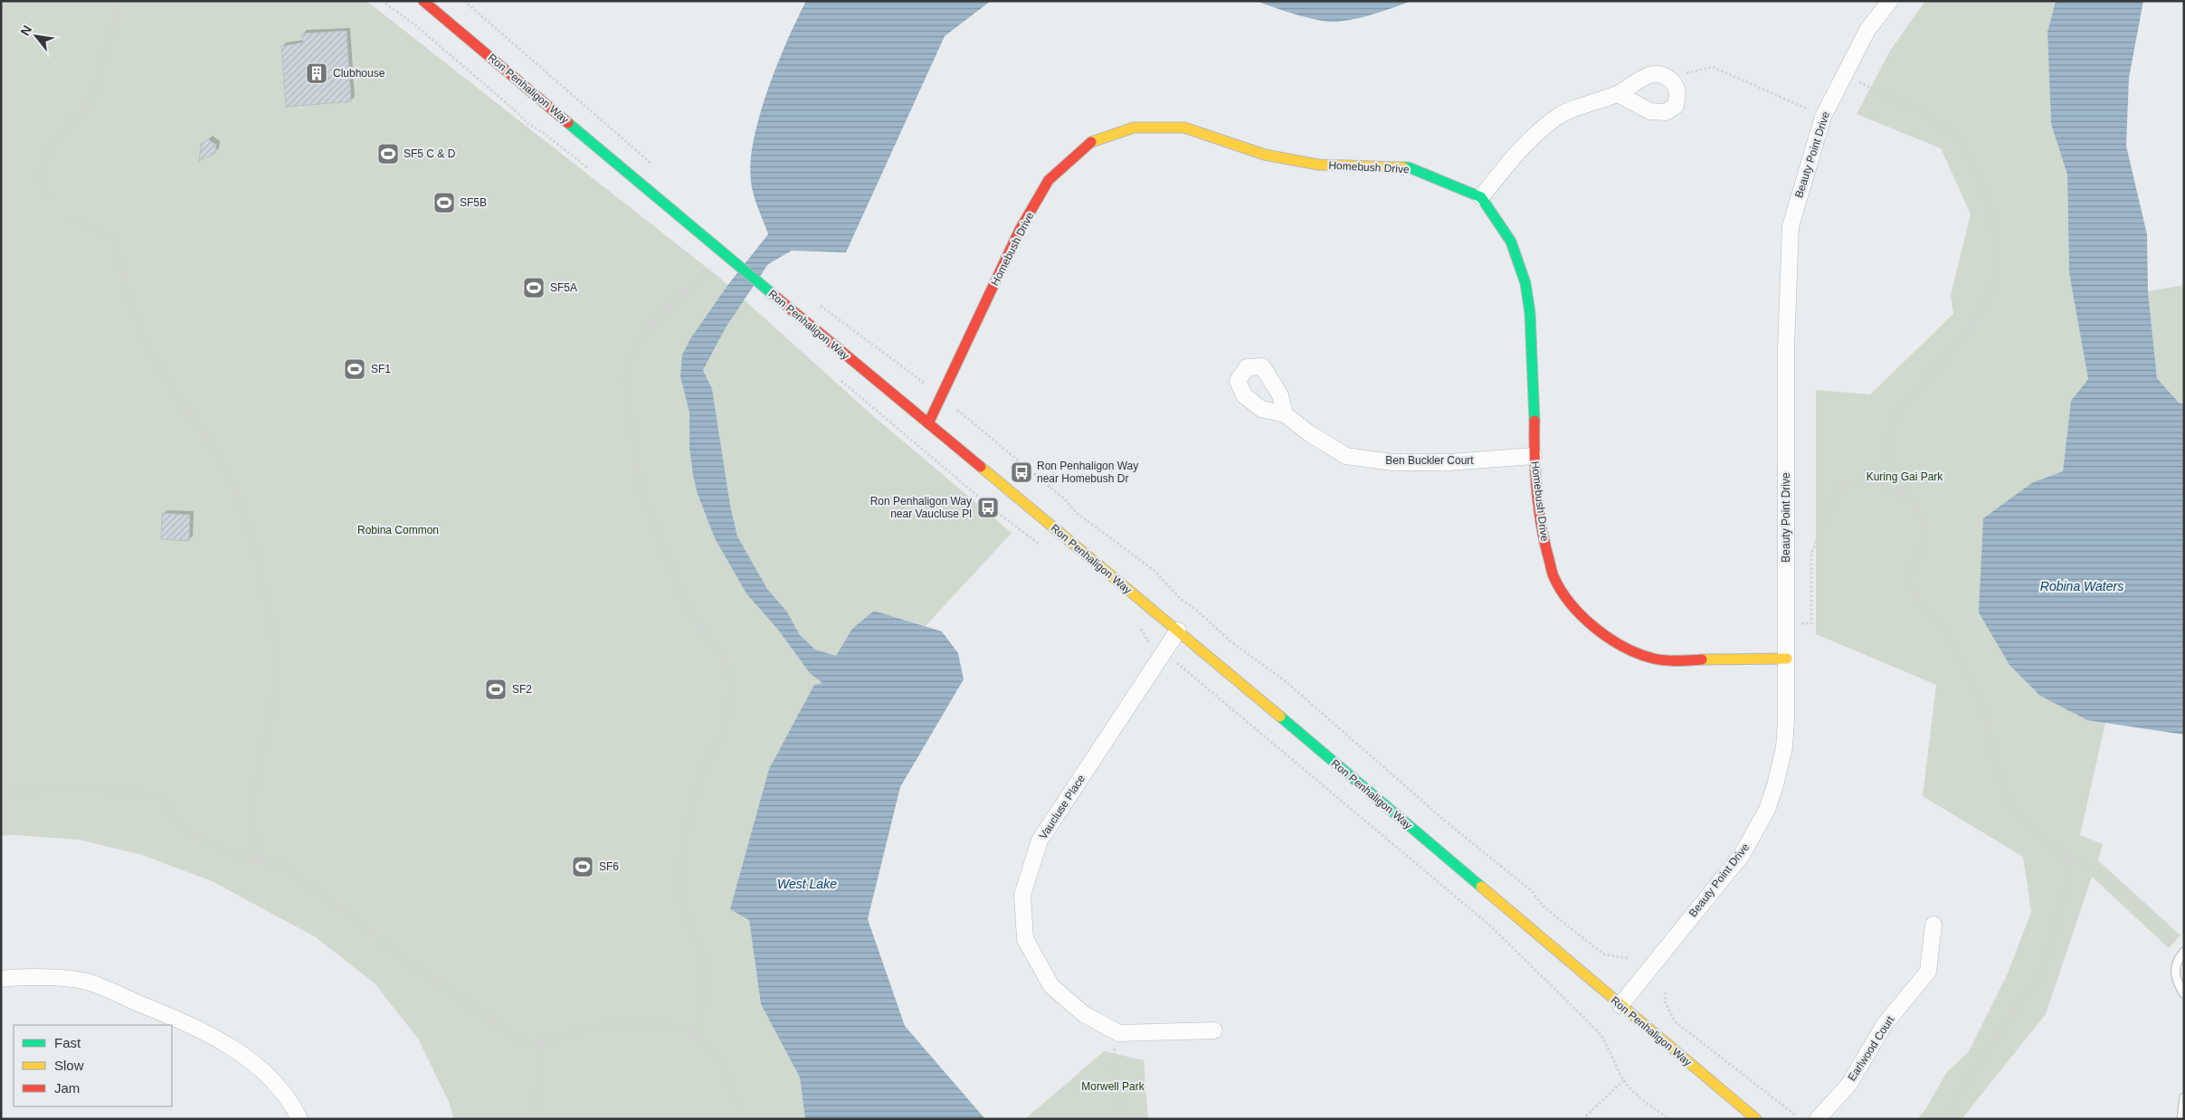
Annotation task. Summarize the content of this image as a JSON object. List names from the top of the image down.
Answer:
{
  "streets": {
    "street": [
      "Ron Penhaligon Way",
      "Beauty Point Drive",
      "Homebush Drive",
      "Ben Buckler Court",
      "Vaucluse Place",
      "Earlwood Court"
    ]
  },
  "crossings": [
    ["Ron Penhaligon Way", "Beauty Point Drive"],
    ["Ron Penhaligon Way", "Homebush Drive"],
    ["Ron Penhaligon Way", "Vaucluse Place"],
    ["Beauty Point Drive", "Homebush Drive"],
    ["Homebush Drive", "Ben Buckler Court"]
  ],
  "water": ["Robina Waters", "West Lake"],
  "parks": ["Kuring Gai Park", "Robina Common", "Morwell Park"],
  "places": {
    "building": ["Clubhouse"],
    "sports": [
      "SF5 C & D",
      "SF5B",
      "SF5A",
      "SF1",
      "SF2",
      "SF6"
    ],
    "bus stop": ["Ron Penhaligon Way near Homebush Dr", "Ron Penhaligon Way near Vaucluse Pl"]
  },
  "legend": ["Fast", "Slow", "Jam"],
  "north": "top left"
}
